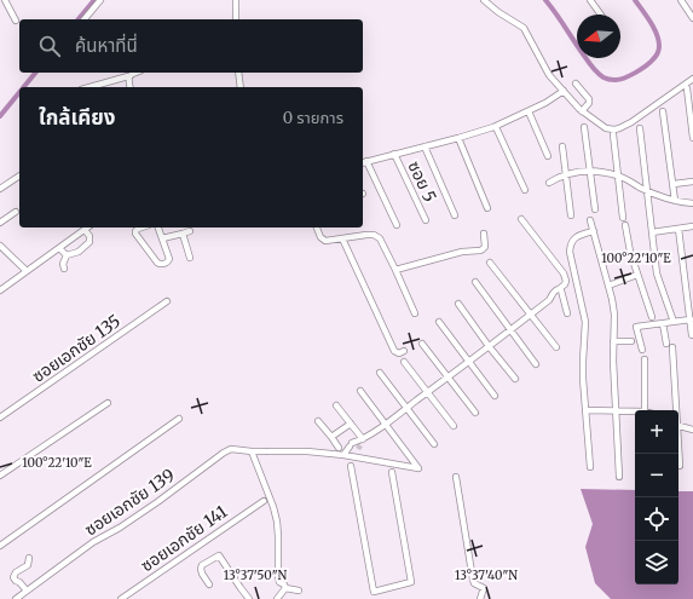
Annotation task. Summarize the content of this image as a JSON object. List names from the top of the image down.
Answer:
{
  "streets": {
    "street": [
      "ซอย 5",
      "ซอยเอกชัย 135",
      "ซอยเอกชัย 139",
      "ซอยเอกชัย 141"
    ]
  },
  "north": "left",
  "page": {
    "search": "ค้นหาที่นี่",
    "heading": ["ใกล้เคียง", "0 รายการ"],
    "map_buttons": ["+", "−"]
  },
  "coordinates": ["100°22'10\"E", "13°37'50\"N", "13°37'40\"N"]
}
